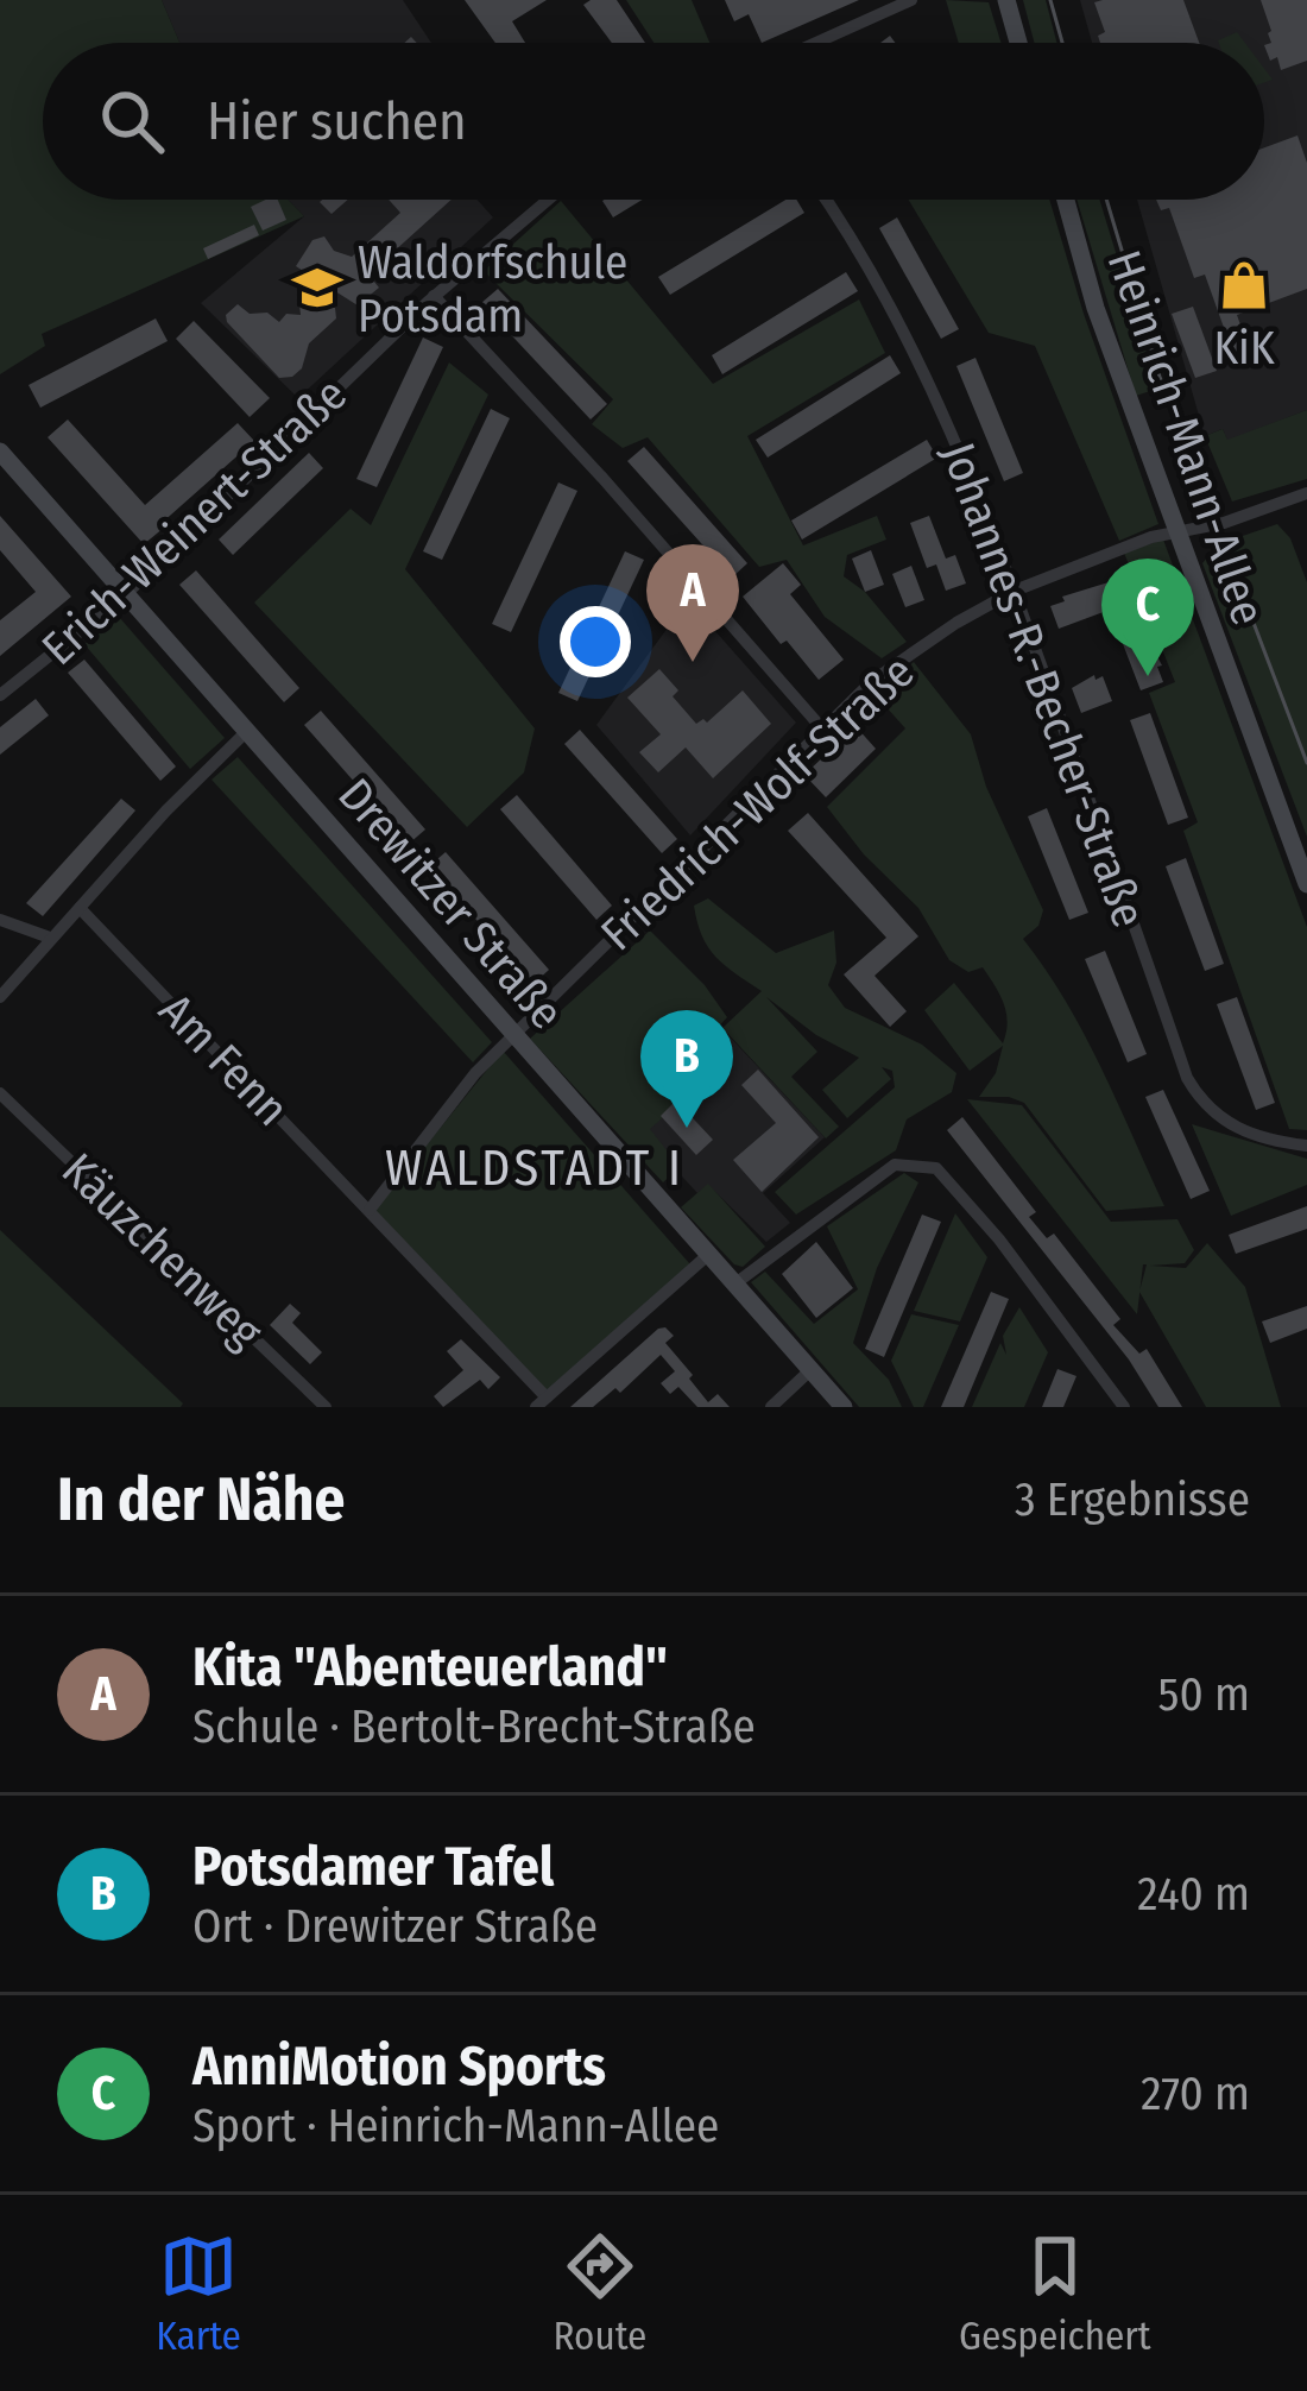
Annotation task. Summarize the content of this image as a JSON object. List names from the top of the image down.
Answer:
{
  "streets": {
    "street": [
      "Heinrich-Mann-Allee",
      "Erich-Weinert-Straße",
      "Johannes-R.-Becher-Straße",
      "Friedrich-Wolf-Straße",
      "Drewitzer Straße",
      "Am Fenn",
      "Käuzchenweg"
    ]
  },
  "crossings": [
    ["Heinrich-Mann-Allee", "Friedrich-Wolf-Straße"],
    ["Erich-Weinert-Straße", "Drewitzer Straße"],
    ["Johannes-R.-Becher-Straße", "Friedrich-Wolf-Straße"],
    ["Friedrich-Wolf-Straße", "Drewitzer Straße"]
  ],
  "districts": ["WALDSTADT I"],
  "places": {
    "shop": ["KiK"],
    "school or university": ["Waldorfschule Potsdam"]
  },
  "page": {
    "search": "Hier suchen",
    "pins": ["A", "C", "B"],
    "heading": ["In der Nähe", "3 Ergebnisse"],
    "list": [
      {
        "mark": "A",
        "name": "Kita \"Abenteuerland\"",
        "note": "Schule · Bertolt-Brecht-Straße",
        "value": "50 m"
      },
      {
        "mark": "B",
        "name": "Potsdamer Tafel",
        "note": "Ort · Drewitzer Straße",
        "value": "240 m"
      },
      {
        "mark": "C",
        "name": "AnniMotion Sports",
        "note": "Sport · Heinrich-Mann-Allee",
        "value": "270 m"
      }
    ],
    "nav": ["Karte", "Route", "Gespeichert"]
  }
}
